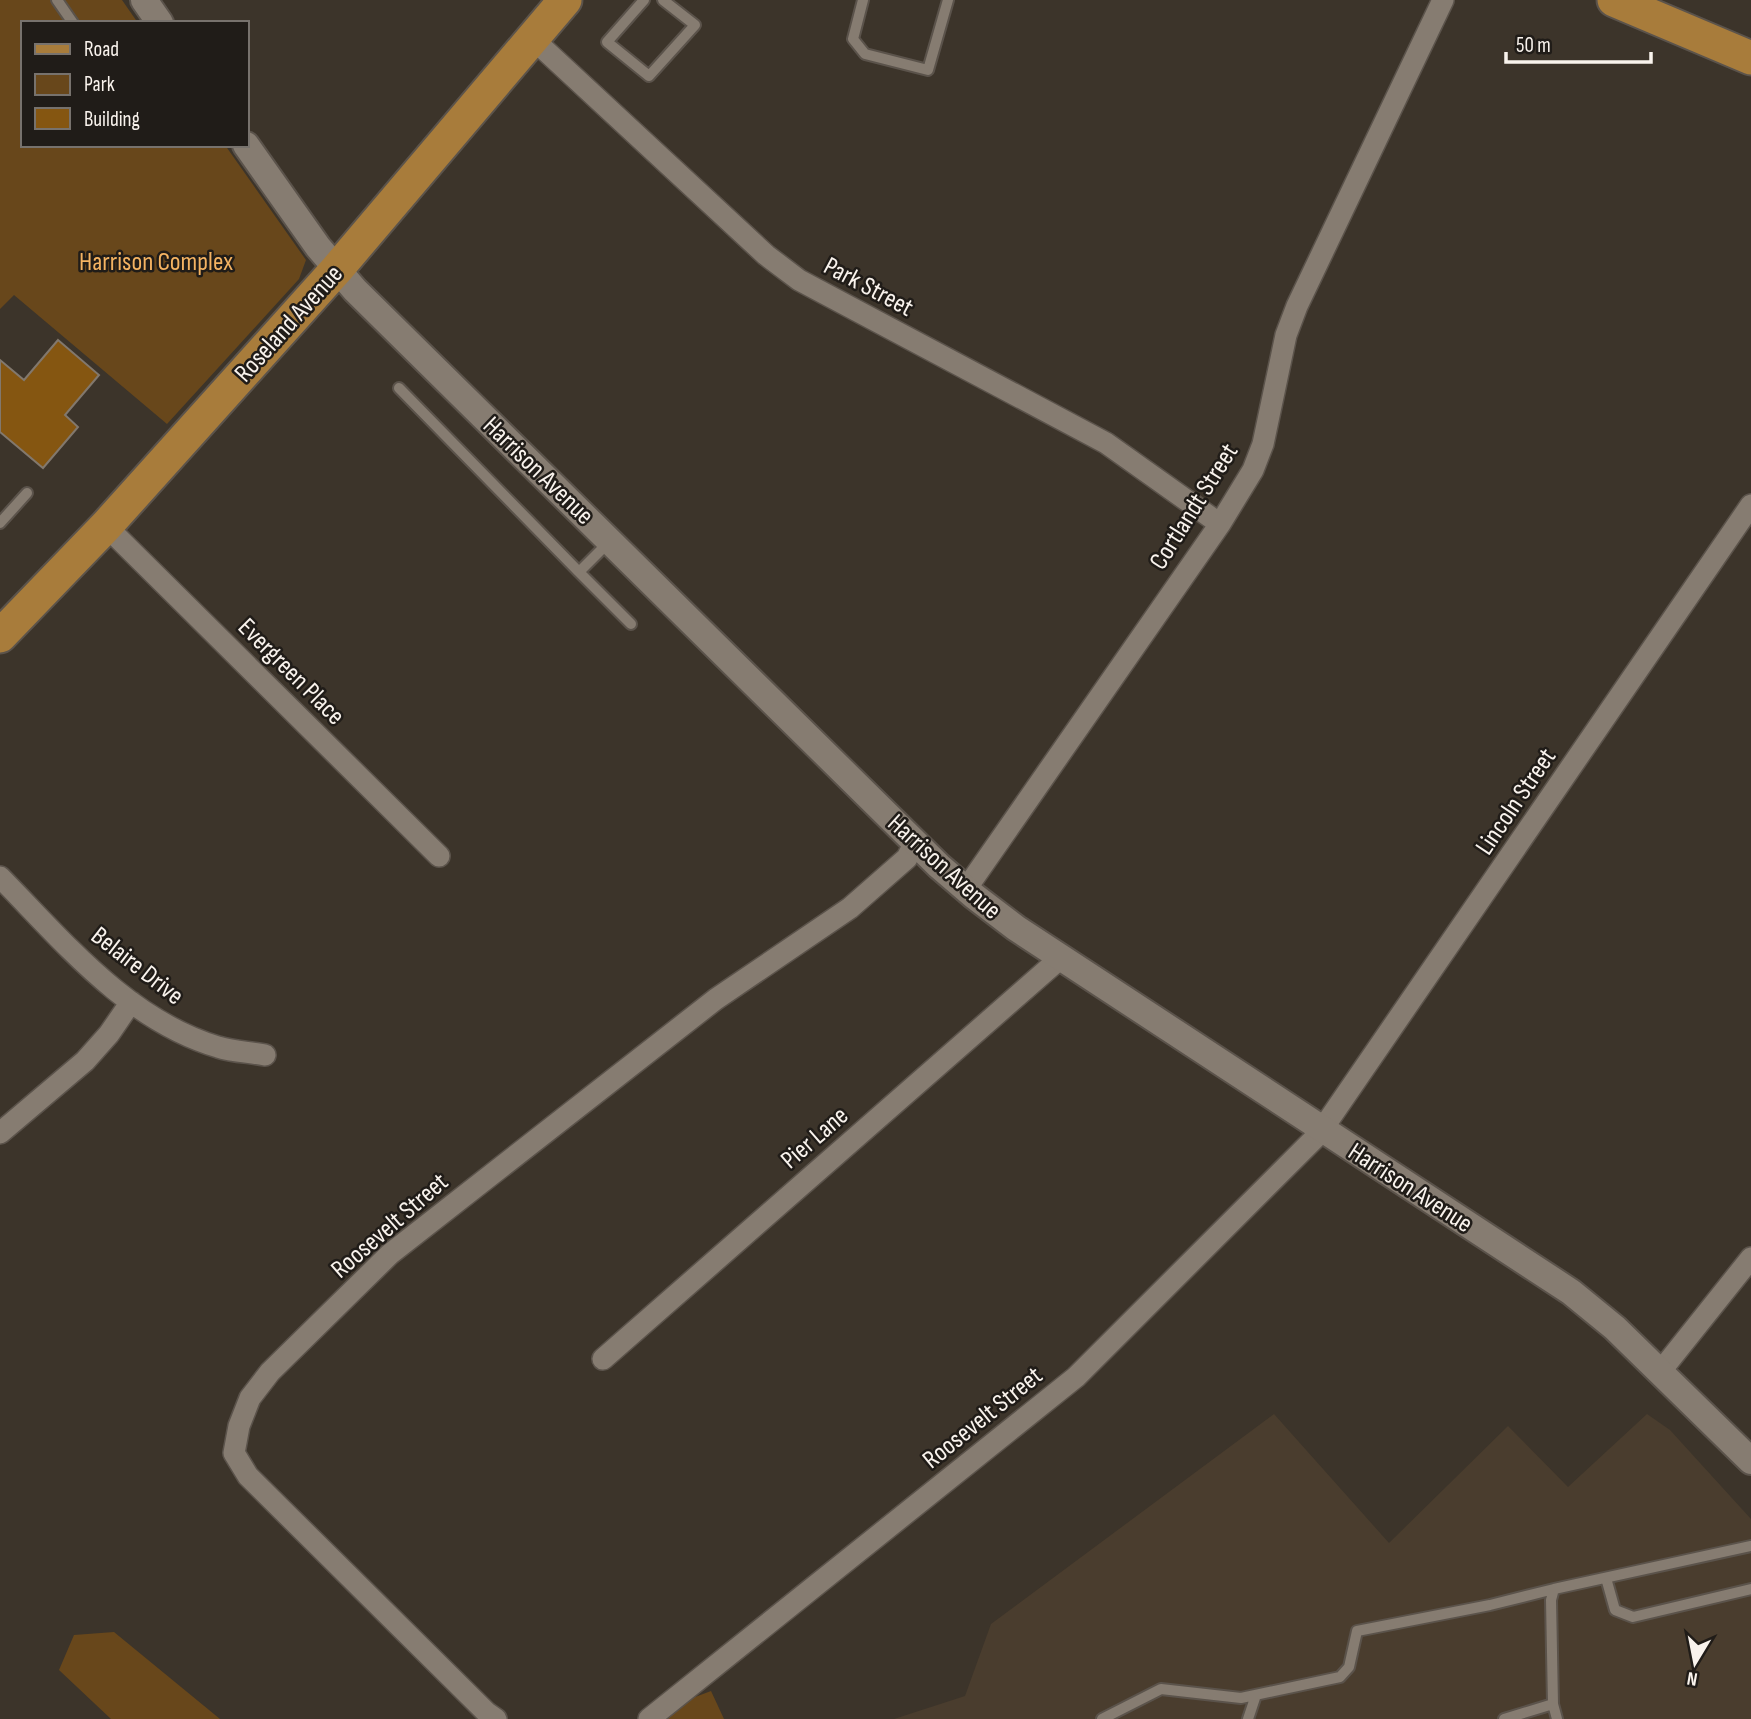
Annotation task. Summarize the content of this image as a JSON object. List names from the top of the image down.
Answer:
{
  "streets": {
    "main road": ["Roseland Avenue"],
    "street": [
      "Park Street",
      "Harrison Avenue",
      "Cortlandt Street",
      "Evergreen Place",
      "Lincoln Street",
      "Belaire Drive",
      "Pier Lane",
      "Roosevelt Street"
    ]
  },
  "crossings": [
    ["Park Street", "Roseland Avenue"],
    ["Park Street", "Cortlandt Street"],
    ["Roseland Avenue", "Harrison Avenue"],
    ["Roseland Avenue", "Evergreen Place"],
    ["Harrison Avenue", "Cortlandt Street"],
    ["Harrison Avenue", "Lincoln Street"],
    ["Harrison Avenue", "Pier Lane"],
    ["Harrison Avenue", "Roosevelt Street"],
    ["Lincoln Street", "Roosevelt Street"]
  ],
  "parks": ["Harrison Complex"],
  "legend": ["Road", "Park", "Building"],
  "scale_bar": "50 m",
  "north": "bottom"
}
